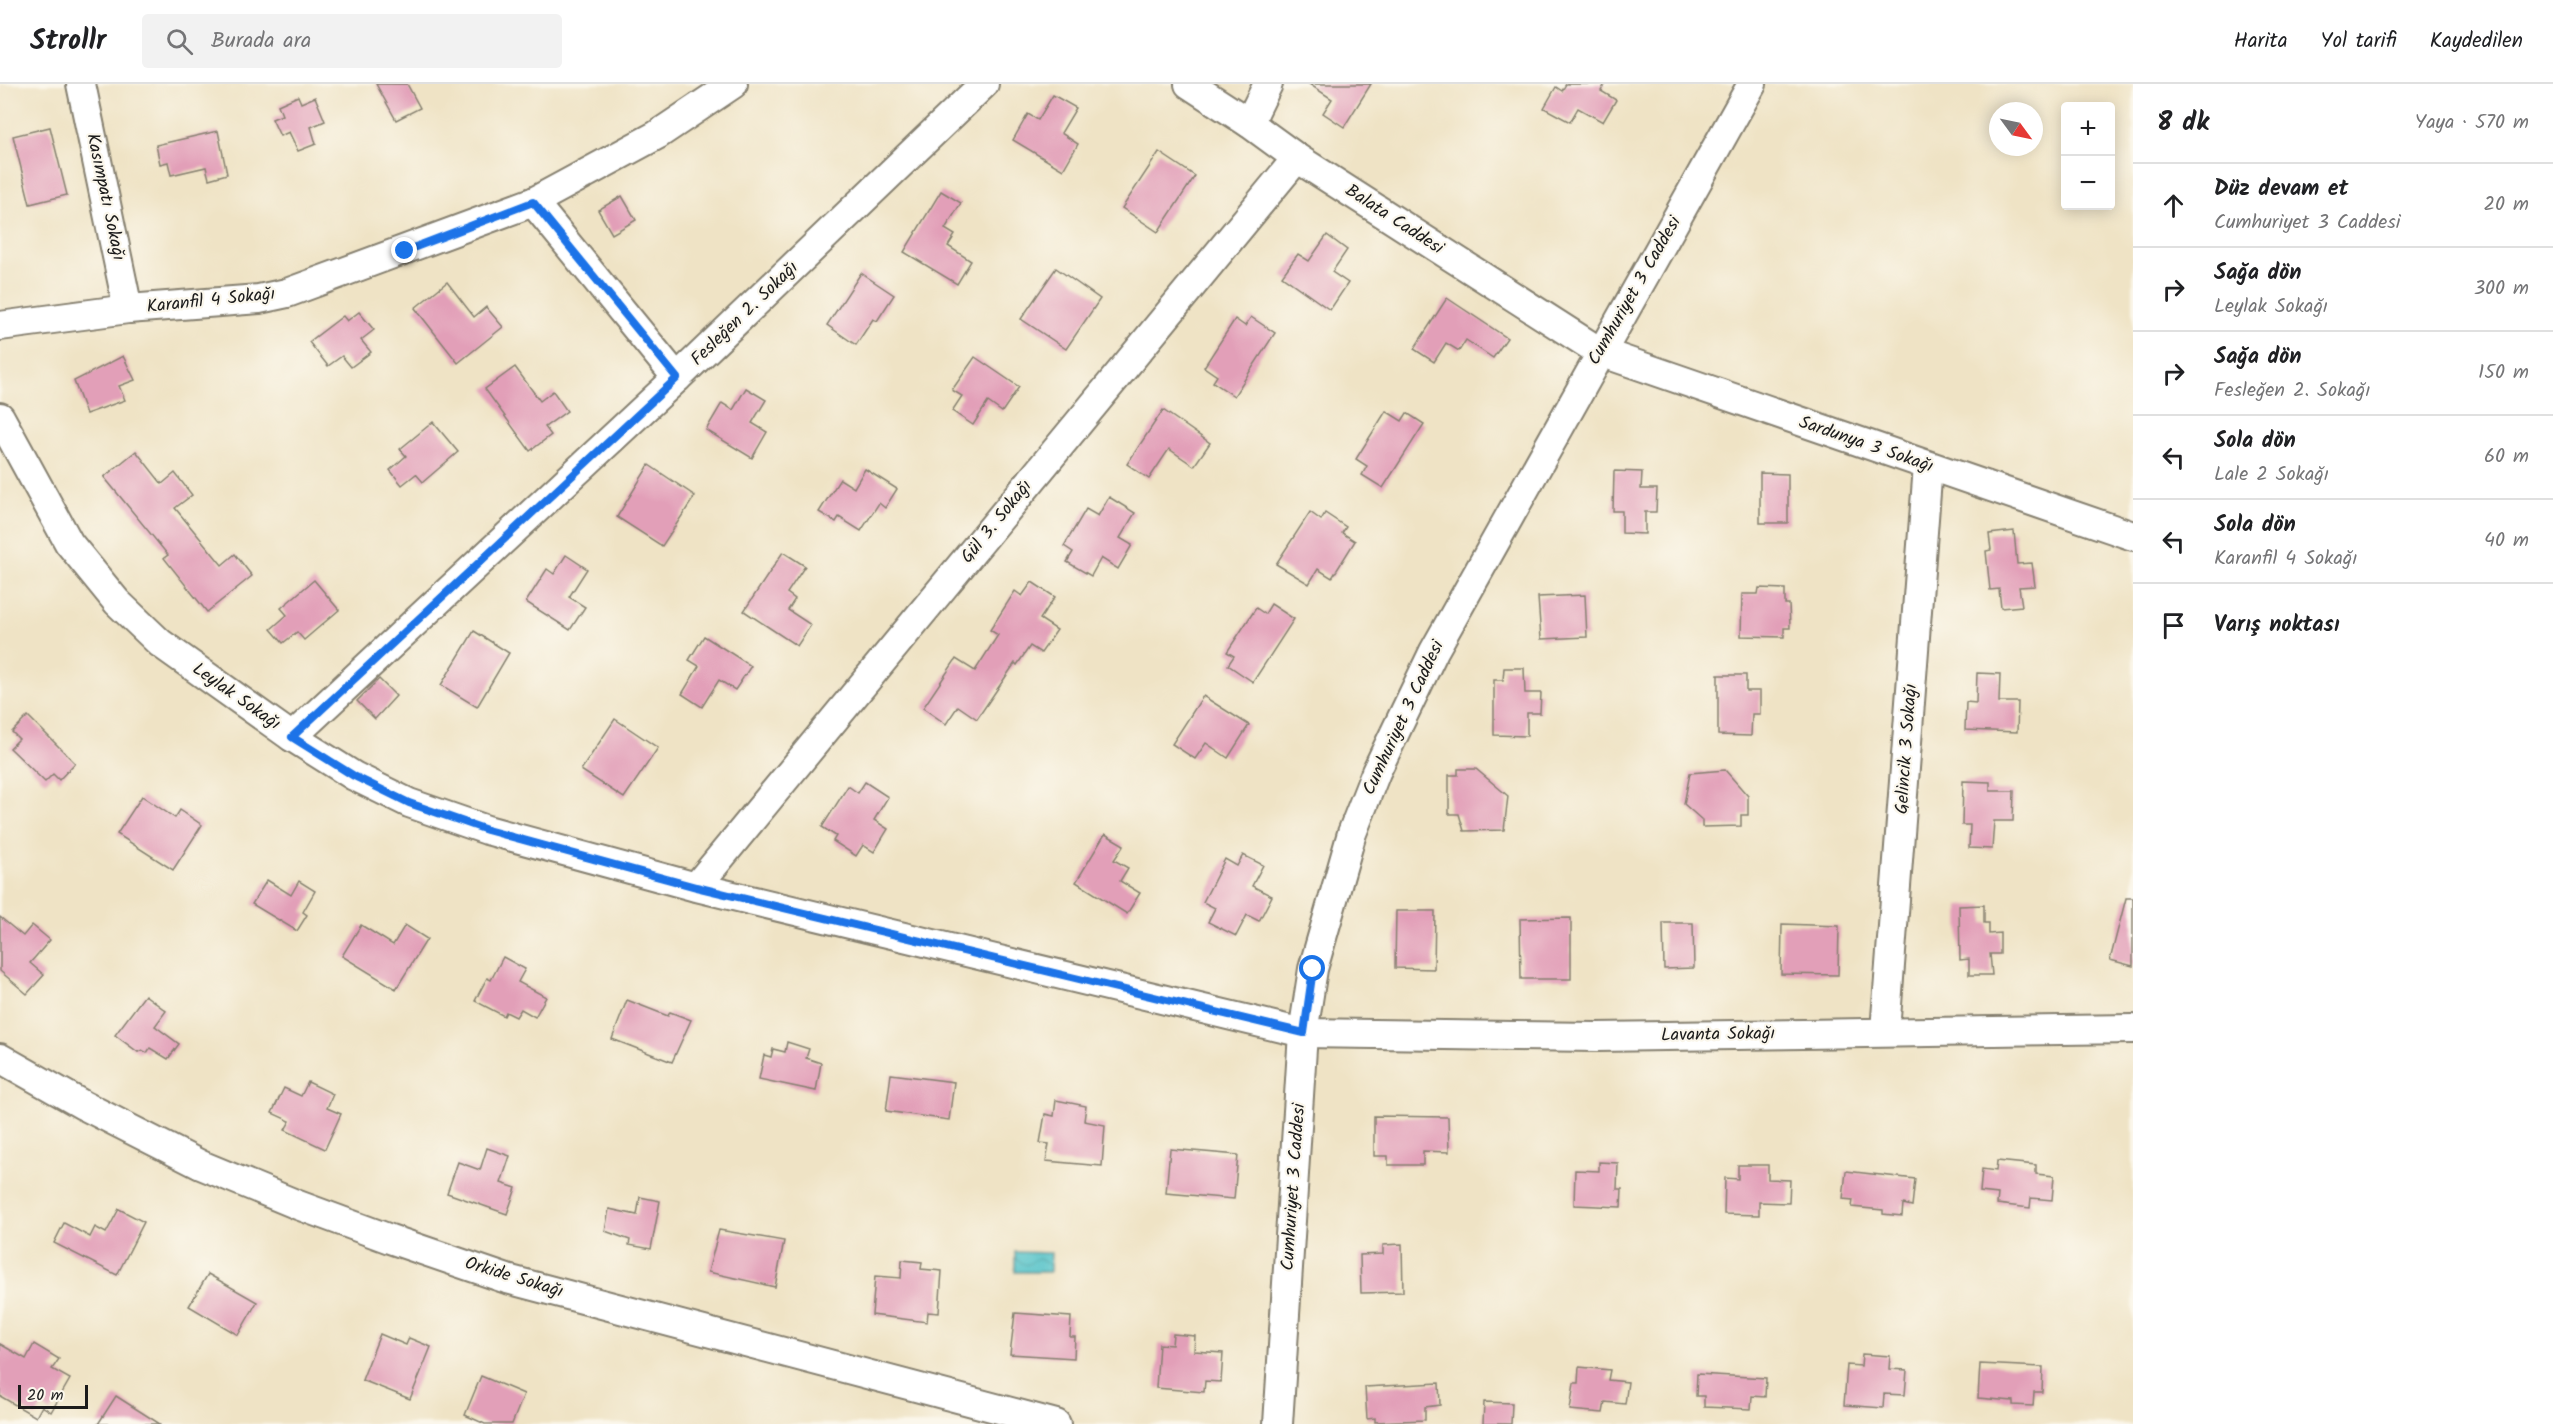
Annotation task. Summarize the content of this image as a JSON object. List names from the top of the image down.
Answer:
{
  "streets": {
    "street": [
      "Kasımpatı Sokağı",
      "Balata Caddesi",
      "Cumhuriyet 3 Caddesi",
      "Karanfil 4 Sokağı",
      "Fesleğen 2. Sokağı",
      "Sardunya 3 Sokağı",
      "Gül 3. Sokağı",
      "Leylak Sokağı",
      "Gelincik 3 Sokağı",
      "Lavanta Sokağı",
      "Orkide Sokağı"
    ]
  },
  "crossings": [
    ["Kasımpatı Sokağı", "Karanfil 4 Sokağı"],
    ["Balata Caddesi", "Cumhuriyet 3 Caddesi"],
    ["Balata Caddesi", "Sardunya 3 Sokağı"],
    ["Balata Caddesi", "Gül 3. Sokağı"],
    ["Cumhuriyet 3 Caddesi", "Sardunya 3 Sokağı"],
    ["Cumhuriyet 3 Caddesi", "Leylak Sokağı"],
    ["Cumhuriyet 3 Caddesi", "Lavanta Sokağı"],
    ["Fesleğen 2. Sokağı", "Leylak Sokağı"],
    ["Sardunya 3 Sokağı", "Gelincik 3 Sokağı"],
    ["Gül 3. Sokağı", "Leylak Sokağı"],
    ["Leylak Sokağı", "Lavanta Sokağı"],
    ["Gelincik 3 Sokağı", "Lavanta Sokağı"]
  ],
  "scale_bar": "20 m",
  "north": "bottom right",
  "page": {
    "header": "Strollr",
    "search": "Burada ara",
    "nav": ["Harita", "Yol tarifi", "Kaydedilen"],
    "heading": ["8 dk", "Yaya · 570 m"],
    "map_buttons": ["+", "−"],
    "list": [
      ["Düz devam et", "Cumhuriyet 3 Caddesi", "20 m"],
      ["Sağa dön", "Leylak Sokağı", "300 m"],
      ["Sağa dön", "Fesleğen 2. Sokağı", "150 m"],
      ["Sola dön", "Lale 2 Sokağı", "60 m"],
      ["Sola dön", "Karanfil 4 Sokağı", "40 m"],
      "Varış noktası"
    ],
    "scale": "20 m"
  }
}
